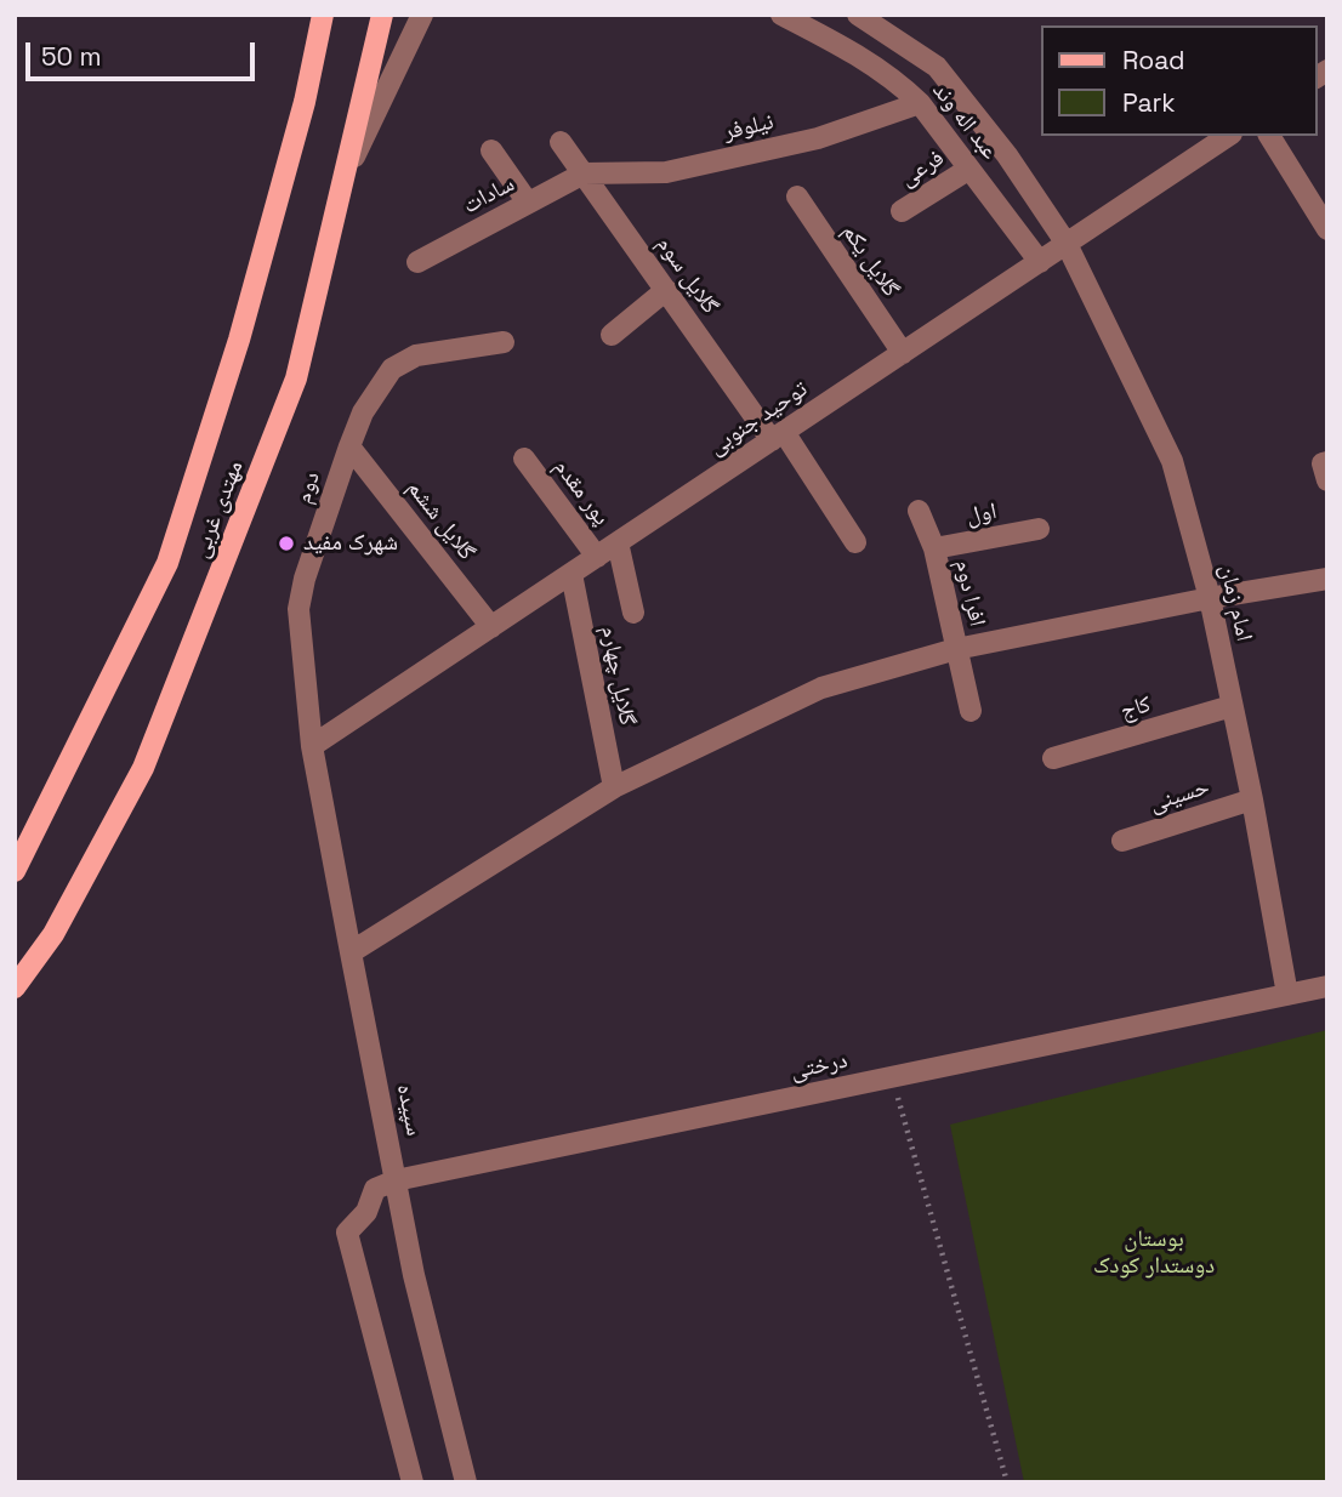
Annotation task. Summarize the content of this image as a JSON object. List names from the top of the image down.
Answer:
{
  "streets": {
    "main road": ["مهتدی غربی"],
    "street": [
      "عبد اله وند",
      "نیلوفر",
      "فرعی",
      "سادات",
      "گلایل یکم",
      "گلایل سوم",
      "توحید جنوبی",
      "دوم",
      "پور مقدم",
      "اول",
      "گلایل ششم",
      "افرا دوم",
      "امام زمان",
      "گلایل چهارم",
      "کاج",
      "حسینی",
      "درختی",
      "سپیده"
    ]
  },
  "crossings": [
    ["عبد اله وند", "نیلوفر"],
    ["عبد اله وند", "فرعی"],
    ["عبد اله وند", "توحید جنوبی"],
    ["عبد اله وند", "امام زمان"],
    ["نیلوفر", "سادات"],
    ["نیلوفر", "گلایل سوم"],
    ["سادات", "گلایل سوم"],
    ["گلایل یکم", "توحید جنوبی"],
    ["گلایل سوم", "توحید جنوبی"],
    ["توحید جنوبی", "دوم"],
    ["توحید جنوبی", "پور مقدم"],
    ["توحید جنوبی", "گلایل ششم"],
    ["توحید جنوبی", "امام زمان"],
    ["توحید جنوبی", "گلایل چهارم"],
    ["توحید جنوبی", "سپیده"],
    ["دوم", "گلایل ششم"],
    ["دوم", "سپیده"],
    ["اول", "افرا دوم"],
    ["امام زمان", "کاج"],
    ["امام زمان", "حسینی"],
    ["امام زمان", "درختی"],
    ["درختی", "سپیده"]
  ],
  "parks": ["بوستان دوستدار کودک"],
  "places": ["شهرک مفید"],
  "legend": ["Road", "Park"],
  "scale_bar": "50 m"
}
